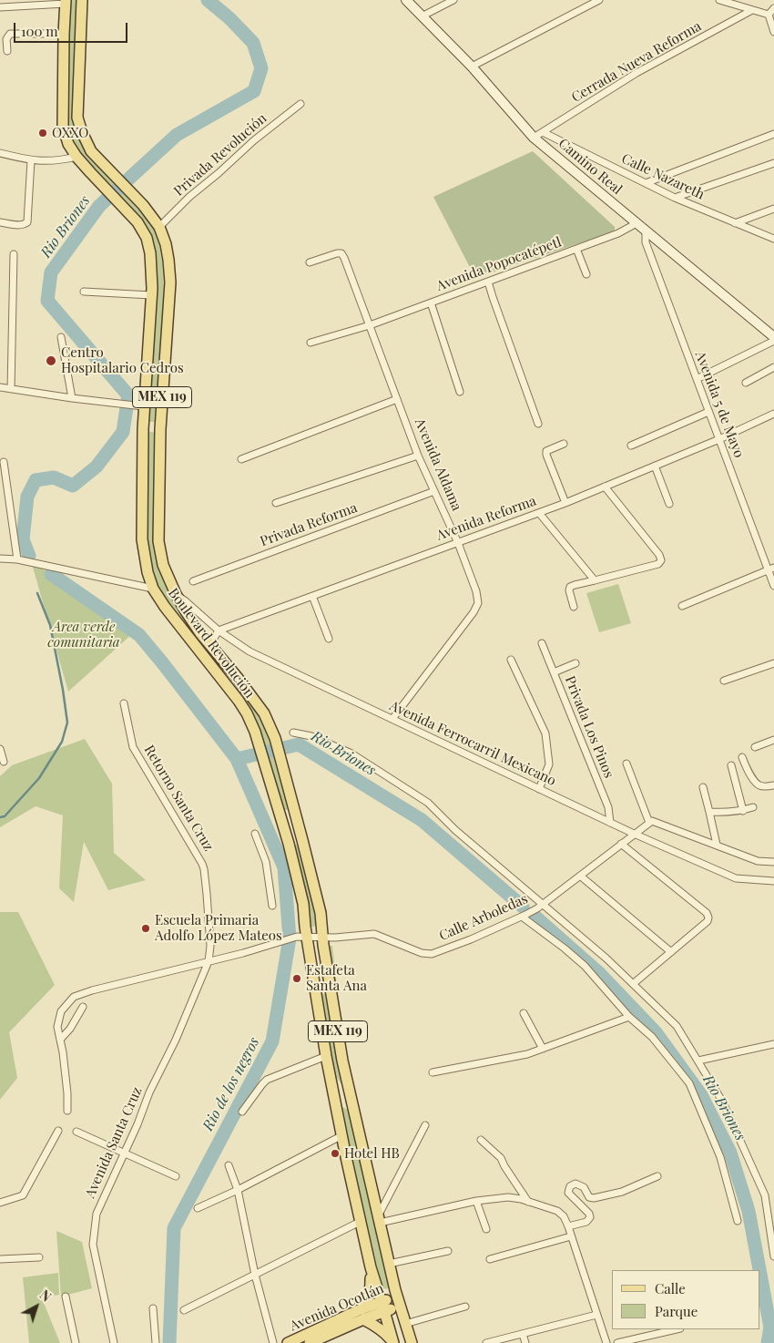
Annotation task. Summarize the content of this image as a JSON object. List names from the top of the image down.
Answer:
{
  "streets": {
    "main road": [
      "Camino Real",
      "MEX 119",
      "Boulevard Revolución",
      "Avenida Ocotlán"
    ],
    "street": [
      "Cerrada Nueva Reforma",
      "Privada Revolución",
      "Calle Nazareth",
      "Avenida Popocatépetl",
      "Avenida 5 de Mayo",
      "Avenida Aldama",
      "Avenida Reforma",
      "Privada Reforma",
      "Privada Los Pinos",
      "Avenida Ferrocarril Mexicano",
      "Retorno Santa Cruz",
      "Calle Arboledas",
      "Avenida Santa Cruz"
    ]
  },
  "crossings": [
    ["Cerrada Nueva Reforma", "Camino Real"],
    ["Cerrada Nueva Reforma", "Calle Nazareth"],
    ["Privada Revolución", "Boulevard Revolución"],
    ["Camino Real", "Avenida Popocatépetl"],
    ["Camino Real", "Avenida 5 de Mayo"],
    ["Avenida Popocatépetl", "Avenida Aldama"],
    ["MEX 119", "Boulevard Revolución"],
    ["MEX 119", "Calle Arboledas"],
    ["MEX 119", "Avenida Ocotlán"],
    ["Avenida 5 de Mayo", "Avenida Reforma"],
    ["Avenida Aldama", "Avenida Reforma"],
    ["Avenida Aldama", "Privada Reforma"],
    ["Avenida Aldama", "Avenida Ferrocarril Mexicano"],
    ["Avenida Reforma", "Avenida Ferrocarril Mexicano"],
    ["Boulevard Revolución", "Avenida Ferrocarril Mexicano"],
    ["Privada Los Pinos", "Avenida Ferrocarril Mexicano"],
    ["Avenida Ferrocarril Mexicano", "Calle Arboledas"],
    ["Retorno Santa Cruz", "Calle Arboledas"],
    ["Retorno Santa Cruz", "Avenida Santa Cruz"],
    ["Calle Arboledas", "Avenida Santa Cruz"]
  ],
  "water": ["Rio Briones", "Rio de los negros"],
  "parks": ["Area verde comunitaria"],
  "places": [
    "OXXO",
    "Centro Hospitalario Cedros",
    "Escuela Primaria Adolfo López Mateos",
    "Estafeta Santa Ana",
    "Hotel HB"
  ],
  "legend": ["Calle", "Parque"],
  "scale_bar": "100 m",
  "north": "top right"
}
